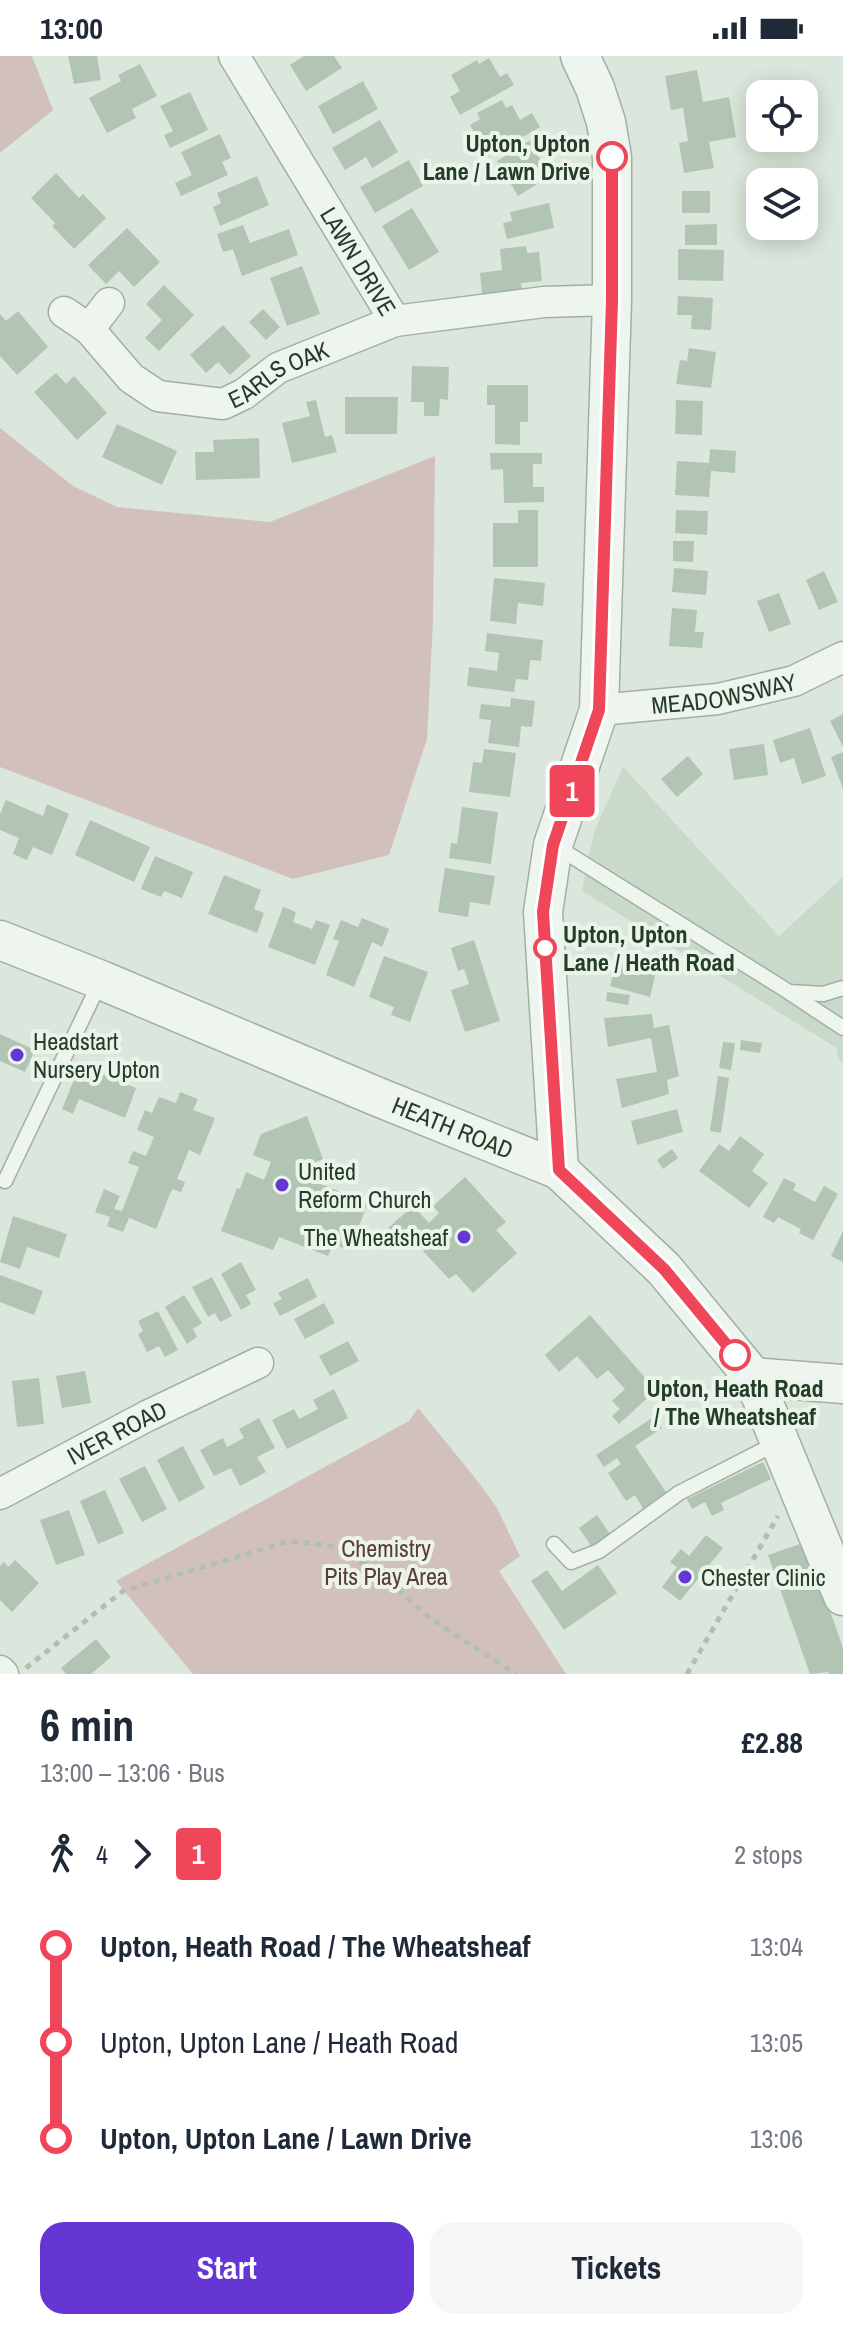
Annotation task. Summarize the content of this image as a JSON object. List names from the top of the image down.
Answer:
{
  "streets": {
    "street": [
      "LAWN DRIVE",
      "EARLS OAK",
      "MEADOWSWAY",
      "HEATH ROAD",
      "IVER ROAD"
    ]
  },
  "crossings": [
    ["LAWN DRIVE", "EARLS OAK"]
  ],
  "parks": ["Chemistry Pits Play Area"],
  "places": [
    "Upton, Upton Lane / Lawn Drive",
    "Upton, Upton Lane / Heath Road",
    "Headstart Nursery Upton",
    "United Reform Church",
    "The Wheatsheaf",
    "Upton, Heath Road / The Wheatsheaf",
    "Chester Clinic"
  ],
  "lines": ["bus line 1"],
  "page": {
    "status": "13:00",
    "on_map": "1",
    "heading": ["6 min", "13:00 – 13:06 · Bus", "£2.88"],
    "legs": ["4", "1", "2 stops"],
    "list": [
      {
        "name": "Upton, Heath Road / The Wheatsheaf",
        "value": "13:04"
      },
      {
        "name": "Upton, Upton Lane / Heath Road",
        "value": "13:05"
      },
      {
        "name": "Upton, Upton Lane / Lawn Drive",
        "value": "13:06"
      }
    ],
    "buttons": ["Start", "Tickets"]
  }
}
